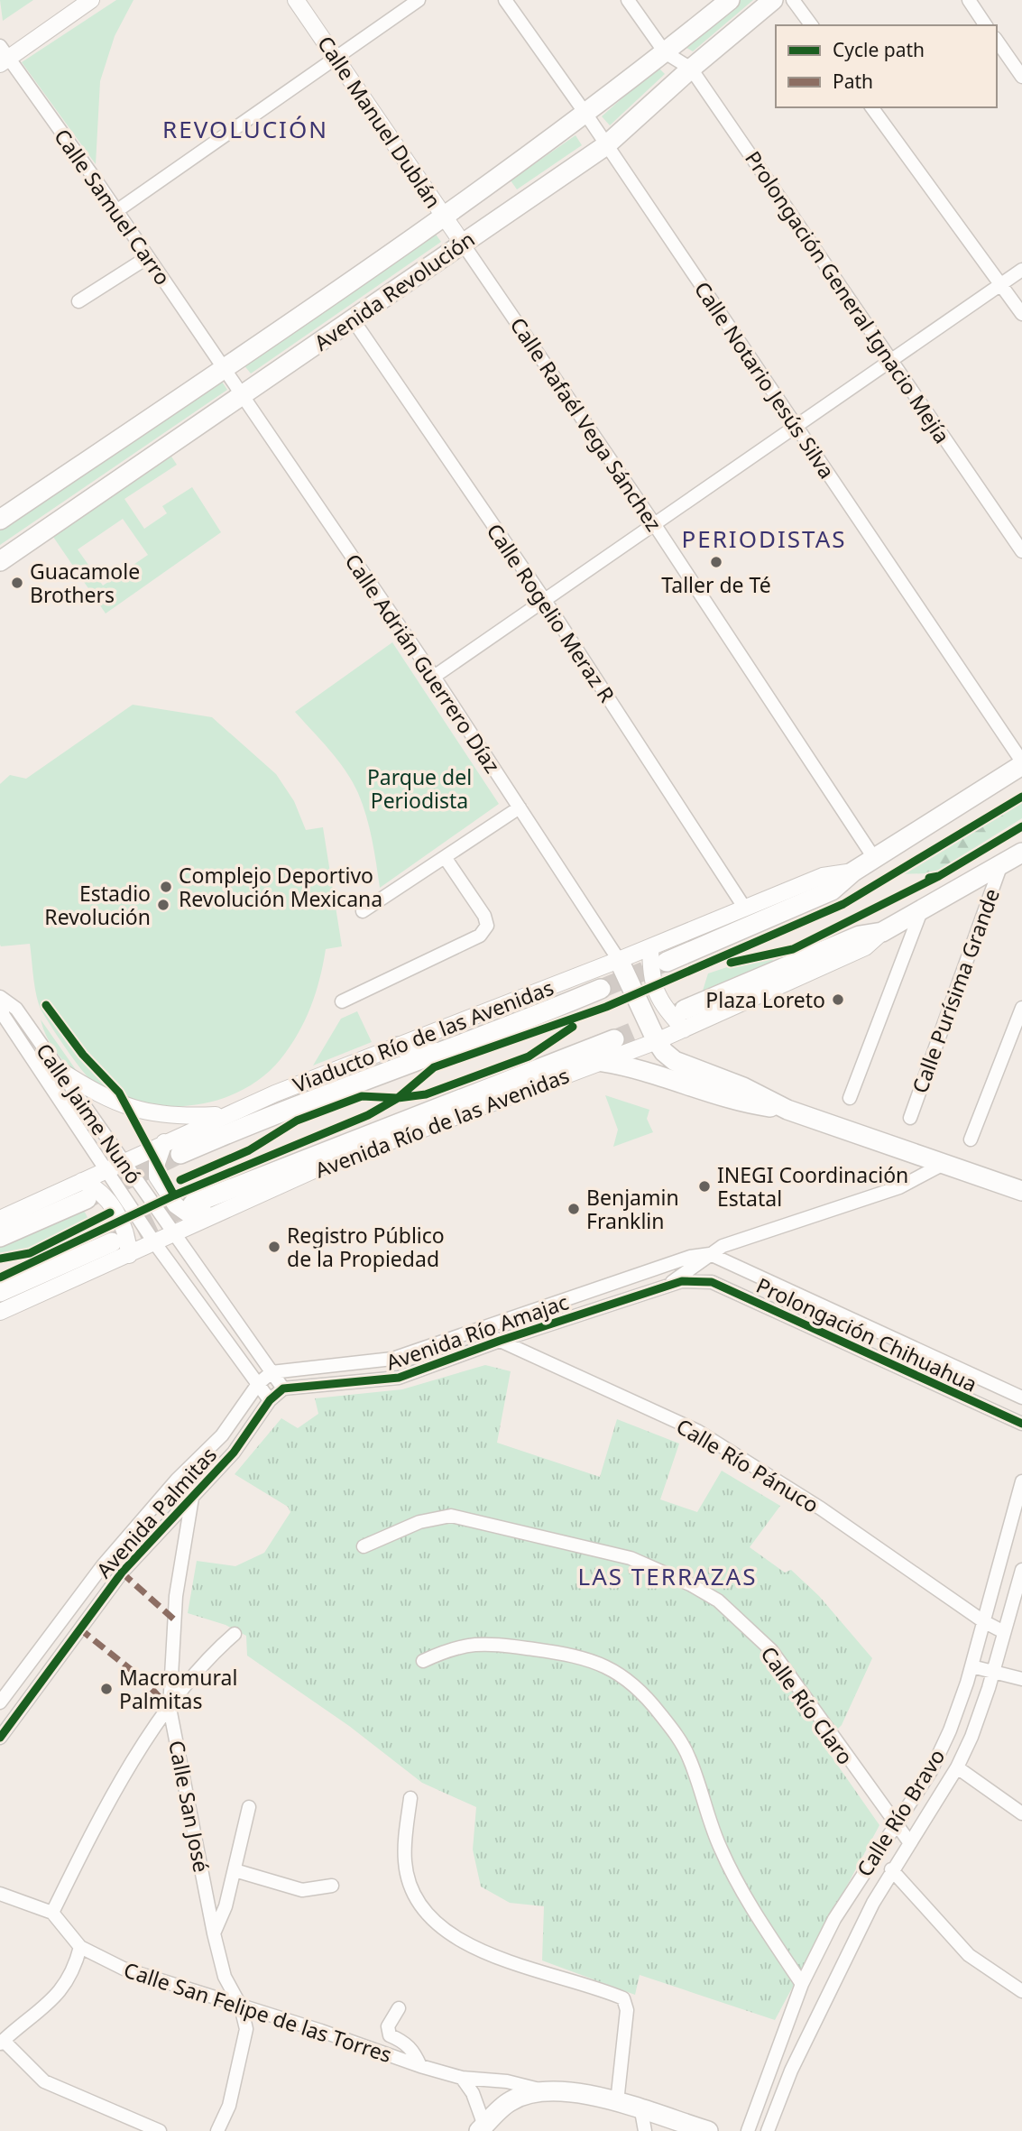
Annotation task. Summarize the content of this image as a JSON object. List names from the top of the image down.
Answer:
{
  "streets": {
    "main road": ["Avenida Revolución", "Viaducto Río de las Avenidas"],
    "street": [
      "Calle Manuel Dublán",
      "Calle Samuel Carro",
      "Prolongación General Ignacio Mejía",
      "Calle Notario Jesús Silva",
      "Calle Rafaél Vega Sánchez",
      "Calle Rogelio Meraz R",
      "Calle Adrián Guerrero Díaz",
      "Calle Purísima Grande",
      "Calle Jaime Nunó",
      "Avenida Río de las Avenidas",
      "Avenida Río Amajac",
      "Prolongación Chihuahua",
      "Calle Río Pánuco",
      "Avenida Palmitas",
      "Calle Río Claro",
      "Calle San José",
      "Calle Río Bravo",
      "Calle San Felipe de las Torres"
    ]
  },
  "crossings": [
    ["Calle Manuel Dublán", "Avenida Revolución"],
    ["Calle Manuel Dublán", "Calle Rafaél Vega Sánchez"],
    ["Calle Samuel Carro", "Avenida Revolución"],
    ["Calle Samuel Carro", "Calle Adrián Guerrero Díaz"],
    ["Avenida Revolución", "Prolongación General Ignacio Mejía"],
    ["Avenida Revolución", "Calle Notario Jesús Silva"],
    ["Avenida Revolución", "Calle Rafaél Vega Sánchez"],
    ["Avenida Revolución", "Calle Rogelio Meraz R"],
    ["Avenida Revolución", "Calle Adrián Guerrero Díaz"],
    ["Calle Notario Jesús Silva", "Viaducto Río de las Avenidas"],
    ["Calle Rafaél Vega Sánchez", "Viaducto Río de las Avenidas"],
    ["Calle Rogelio Meraz R", "Viaducto Río de las Avenidas"],
    ["Calle Adrián Guerrero Díaz", "Viaducto Río de las Avenidas"],
    ["Viaducto Río de las Avenidas", "Calle Jaime Nunó"],
    ["Calle Jaime Nunó", "Avenida Río de las Avenidas"],
    ["Calle Jaime Nunó", "Avenida Río Amajac"],
    ["Calle Jaime Nunó", "Avenida Palmitas"],
    ["Avenida Río Amajac", "Prolongación Chihuahua"],
    ["Avenida Río Amajac", "Calle Río Pánuco"],
    ["Calle Río Pánuco", "Calle Río Bravo"],
    ["Avenida Palmitas", "Calle San José"],
    ["Calle Río Claro", "Calle Río Bravo"],
    ["Calle San José", "Calle San Felipe de las Torres"]
  ],
  "districts": ["REVOLUCIÓN", "PERIODISTAS", "LAS TERRAZAS"],
  "parks": ["Parque del Periodista"],
  "places": [
    "Taller de Té",
    "Guacamole Brothers",
    "Complejo Deportivo Revolución Mexicana",
    "Estadio Revolución",
    "Plaza Loreto",
    "INEGI Coordinación Estatal",
    "Benjamin Franklin",
    "Registro Público de la Propiedad",
    "Macromural Palmitas"
  ],
  "legend": ["Cycle path", "Path"]
}
